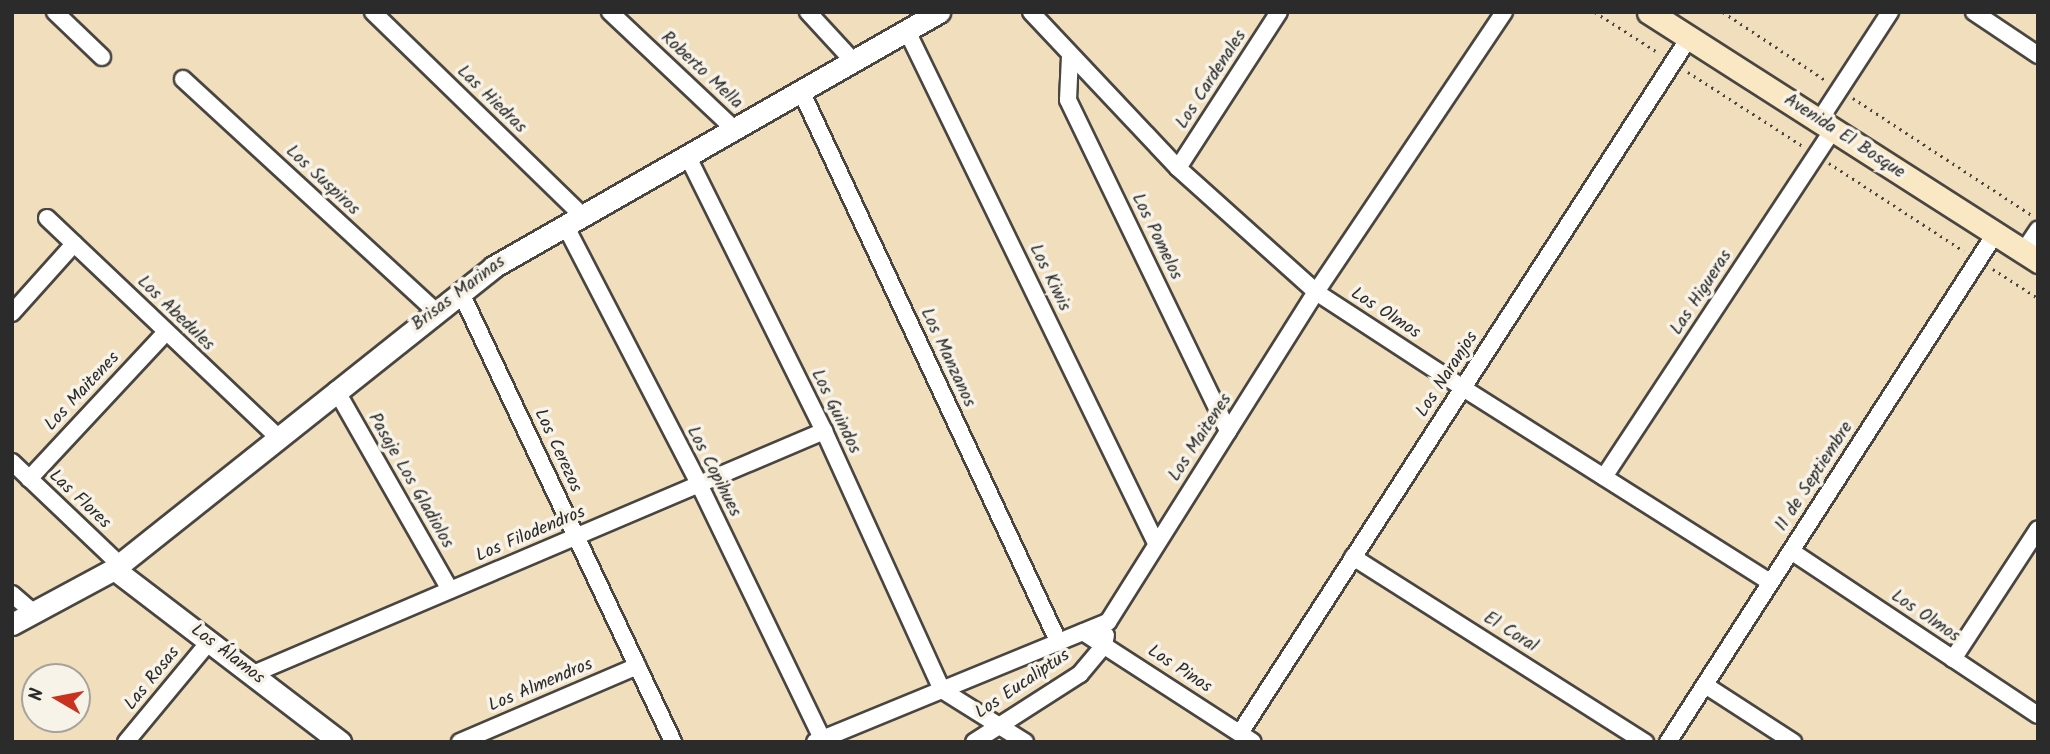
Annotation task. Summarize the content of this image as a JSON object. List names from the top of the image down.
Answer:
{
  "streets": {
    "main road": ["Avenida El Bosque"],
    "street": [
      "Roberto Mella",
      "Los Cardenales",
      "Las Hiedras",
      "Los Suspiros",
      "Los Pomelos",
      "Los Kiwis",
      "Las Higueras",
      "Brisas Marinas",
      "Los Abedules",
      "Los Olmos",
      "Los Manzanos",
      "Los Naranjos",
      "Los Maitenes",
      "Los Guindos",
      "Los Cerezos",
      "Los Copihues",
      "11 de Septiembre",
      "Pasaje Los Gladiolos",
      "Las Flores",
      "Los Filodendros",
      "El Coral",
      "Los Álamos",
      "Los Pinos",
      "Las Rosas",
      "Los Eucaliptus",
      "Los Almendros"
    ]
  },
  "crossings": [
    ["Roberto Mella", "Brisas Marinas"],
    ["Los Cardenales", "Los Olmos"],
    ["Las Hiedras", "Brisas Marinas"],
    ["Las Hiedras", "Los Copihues"],
    ["Avenida El Bosque", "Las Higueras"],
    ["Avenida El Bosque", "Los Naranjos"],
    ["Avenida El Bosque", "11 de Septiembre"],
    ["Los Suspiros", "Brisas Marinas"],
    ["Los Pomelos", "Los Olmos"],
    ["Los Pomelos", "Los Maitenes"],
    ["Los Kiwis", "Brisas Marinas"],
    ["Los Kiwis", "Los Maitenes"],
    ["Las Higueras", "Los Olmos"],
    ["Brisas Marinas", "Los Abedules"],
    ["Brisas Marinas", "Los Manzanos"],
    ["Brisas Marinas", "Los Guindos"],
    ["Brisas Marinas", "Los Cerezos"],
    ["Brisas Marinas", "Los Copihues"],
    ["Brisas Marinas", "Pasaje Los Gladiolos"],
    ["Brisas Marinas", "Las Flores"],
    ["Brisas Marinas", "Los Álamos"],
    ["Los Abedules", "Los Maitenes"],
    ["Los Olmos", "Los Naranjos"],
    ["Los Olmos", "Los Maitenes"],
    ["Los Olmos", "11 de Septiembre"],
    ["Los Naranjos", "El Coral"],
    ["Los Naranjos", "Los Pinos"],
    ["Los Maitenes", "Las Flores"],
    ["Los Maitenes", "Los Eucaliptus"],
    ["Los Guindos", "Los Filodendros"],
    ["Los Cerezos", "Los Filodendros"],
    ["Los Cerezos", "Los Almendros"],
    ["Los Copihues", "Los Filodendros"],
    ["Pasaje Los Gladiolos", "Los Filodendros"],
    ["Las Flores", "Los Álamos"],
    ["Los Filodendros", "Los Álamos"],
    ["Los Álamos", "Las Rosas"],
    ["Los Pinos", "Los Eucaliptus"]
  ],
  "north": "left"
}
